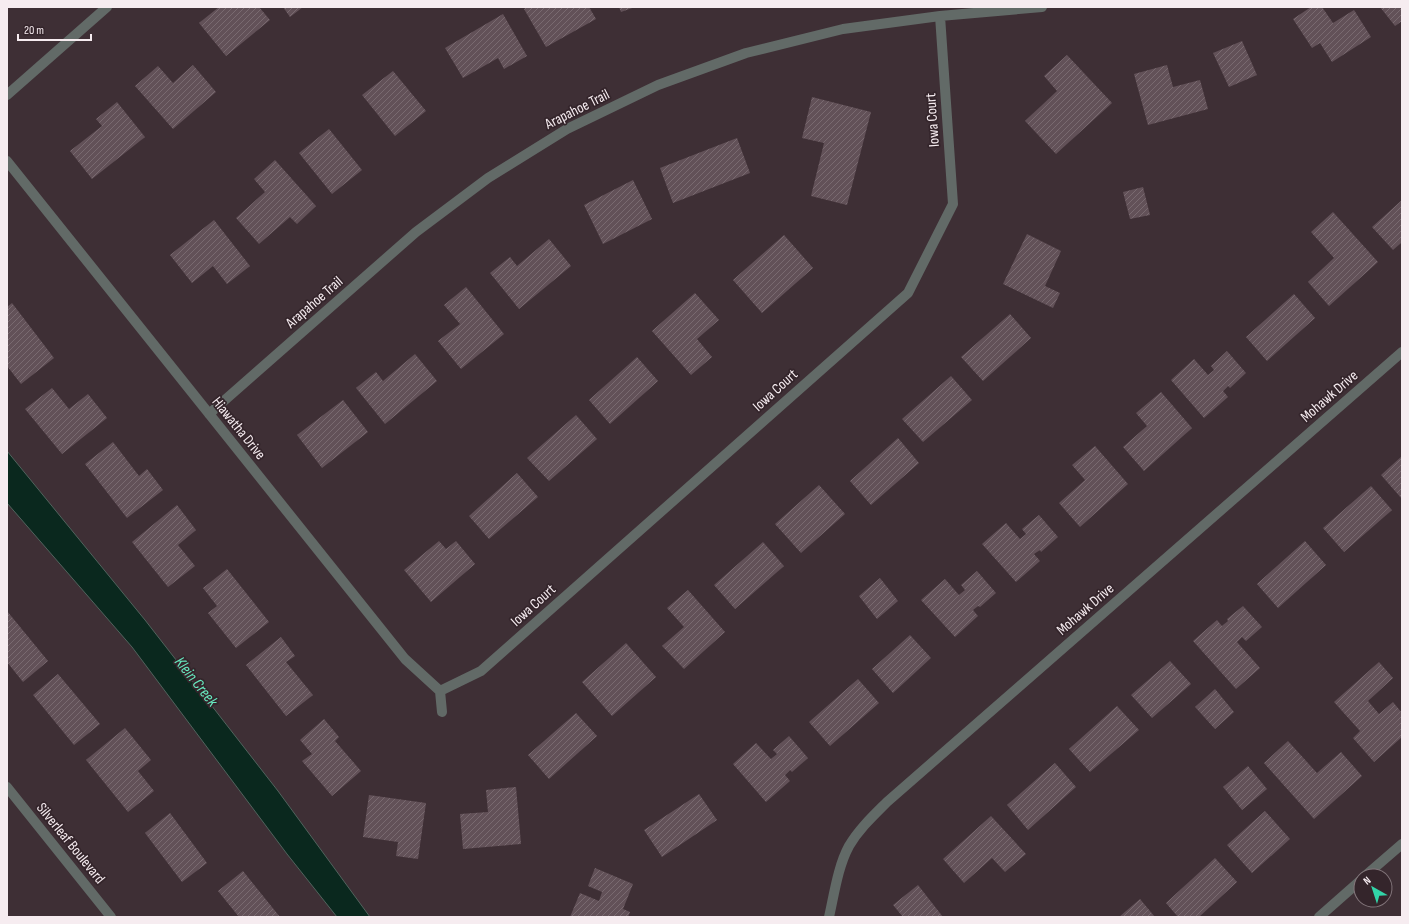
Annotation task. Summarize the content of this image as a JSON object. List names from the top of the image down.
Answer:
{
  "streets": {
    "street": [
      "Arapahoe Trail",
      "Iowa Court",
      "Mohawk Drive",
      "Hiawatha Drive",
      "Silverleaf Boulevard"
    ]
  },
  "crossings": [
    ["Arapahoe Trail", "Iowa Court"],
    ["Arapahoe Trail", "Hiawatha Drive"],
    ["Iowa Court", "Hiawatha Drive"]
  ],
  "water": ["Klein Creek"],
  "scale_bar": "20 m",
  "north": "top left"
}
